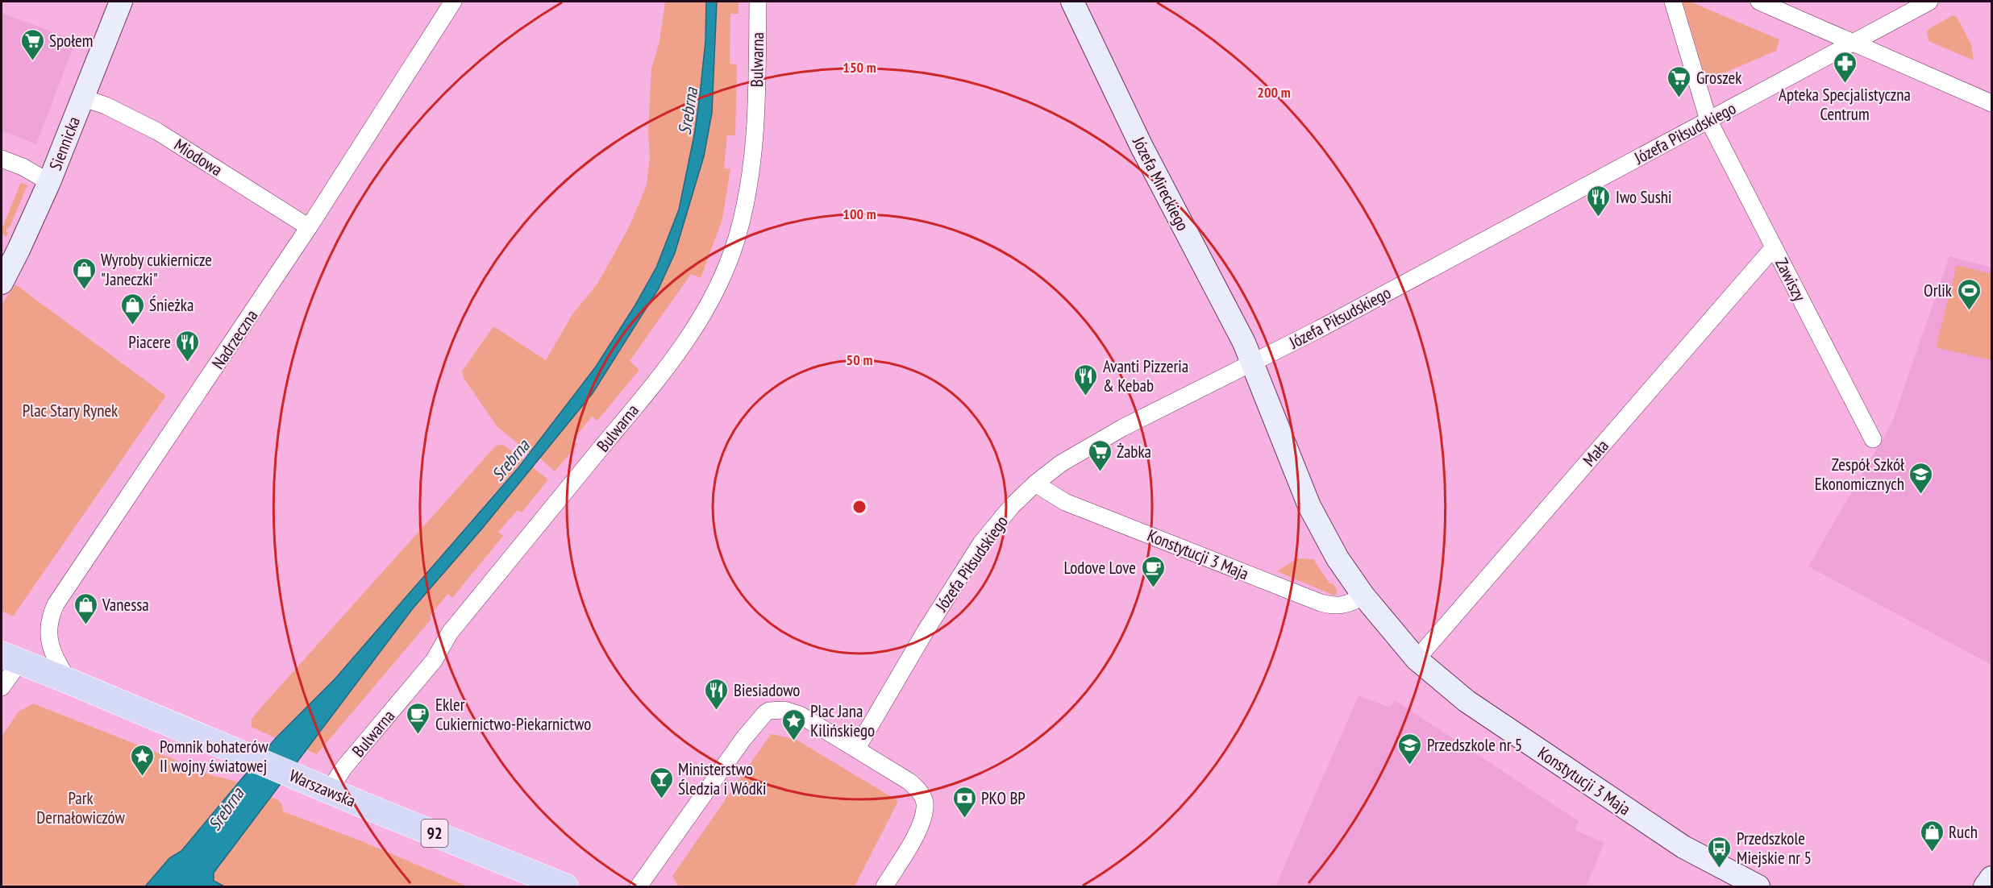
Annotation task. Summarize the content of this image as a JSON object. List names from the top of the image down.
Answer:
{
  "streets": {
    "main road": ["Warszawska", "92"],
    "street": [
      "Bulwarna",
      "Józefa Piłsudskiego",
      "Siennicka",
      "Miodowa",
      "Józefa Mireckiego",
      "Zawiszy",
      "Nadrzeczna",
      "Mała",
      "Konstytucji 3 Maja"
    ]
  },
  "crossings": [
    ["Bulwarna", "Warszawska"],
    ["Józefa Piłsudskiego", "Józefa Mireckiego"],
    ["Józefa Piłsudskiego", "Zawiszy"],
    ["Józefa Piłsudskiego", "Konstytucji 3 Maja"],
    ["Siennicka", "Miodowa"],
    ["Miodowa", "Nadrzeczna"],
    ["Józefa Mireckiego", "Konstytucji 3 Maja"],
    ["Zawiszy", "Mała"],
    ["Nadrzeczna", "Warszawska"],
    ["Mała", "Konstytucji 3 Maja"]
  ],
  "water": ["Srebrna"],
  "parks": ["Plac Stary Rynek", "Park Dernałowiczów"],
  "places": {
    "supermarket": ["Społem", "Groszek", "Żabka"],
    "pharmacy": ["Apteka Specjalistyczna Centrum"],
    "restaurant": [
      "Iwo Sushi",
      "Piacere",
      "Avanti Pizzeria & Kebab",
      "Biesiadowo"
    ],
    "shop": [
      "Wyroby cukiernicze \"Janeczki\"",
      "Śnieżka",
      "Vanessa",
      "Ruch"
    ],
    "sports": ["Orlik"],
    "school or university": ["Zespół Szkół Ekonomicznych", "Przedszkole nr 5"],
    "cafe": ["Lodove Love", "Ekler Cukiernictwo-Piekarnictwo"],
    "place": ["Plac Jana Kilińskiego", "Pomnik bohaterów II wojny światowej"],
    "bar": ["Ministerstwo Śledzia i Wódki"],
    "bank": ["PKO BP"],
    "bus stop": ["Przedszkole Miejskie nr 5"]
  },
  "rings": [
    "150 m",
    "200 m",
    "100 m",
    "50 m"
  ]
}
